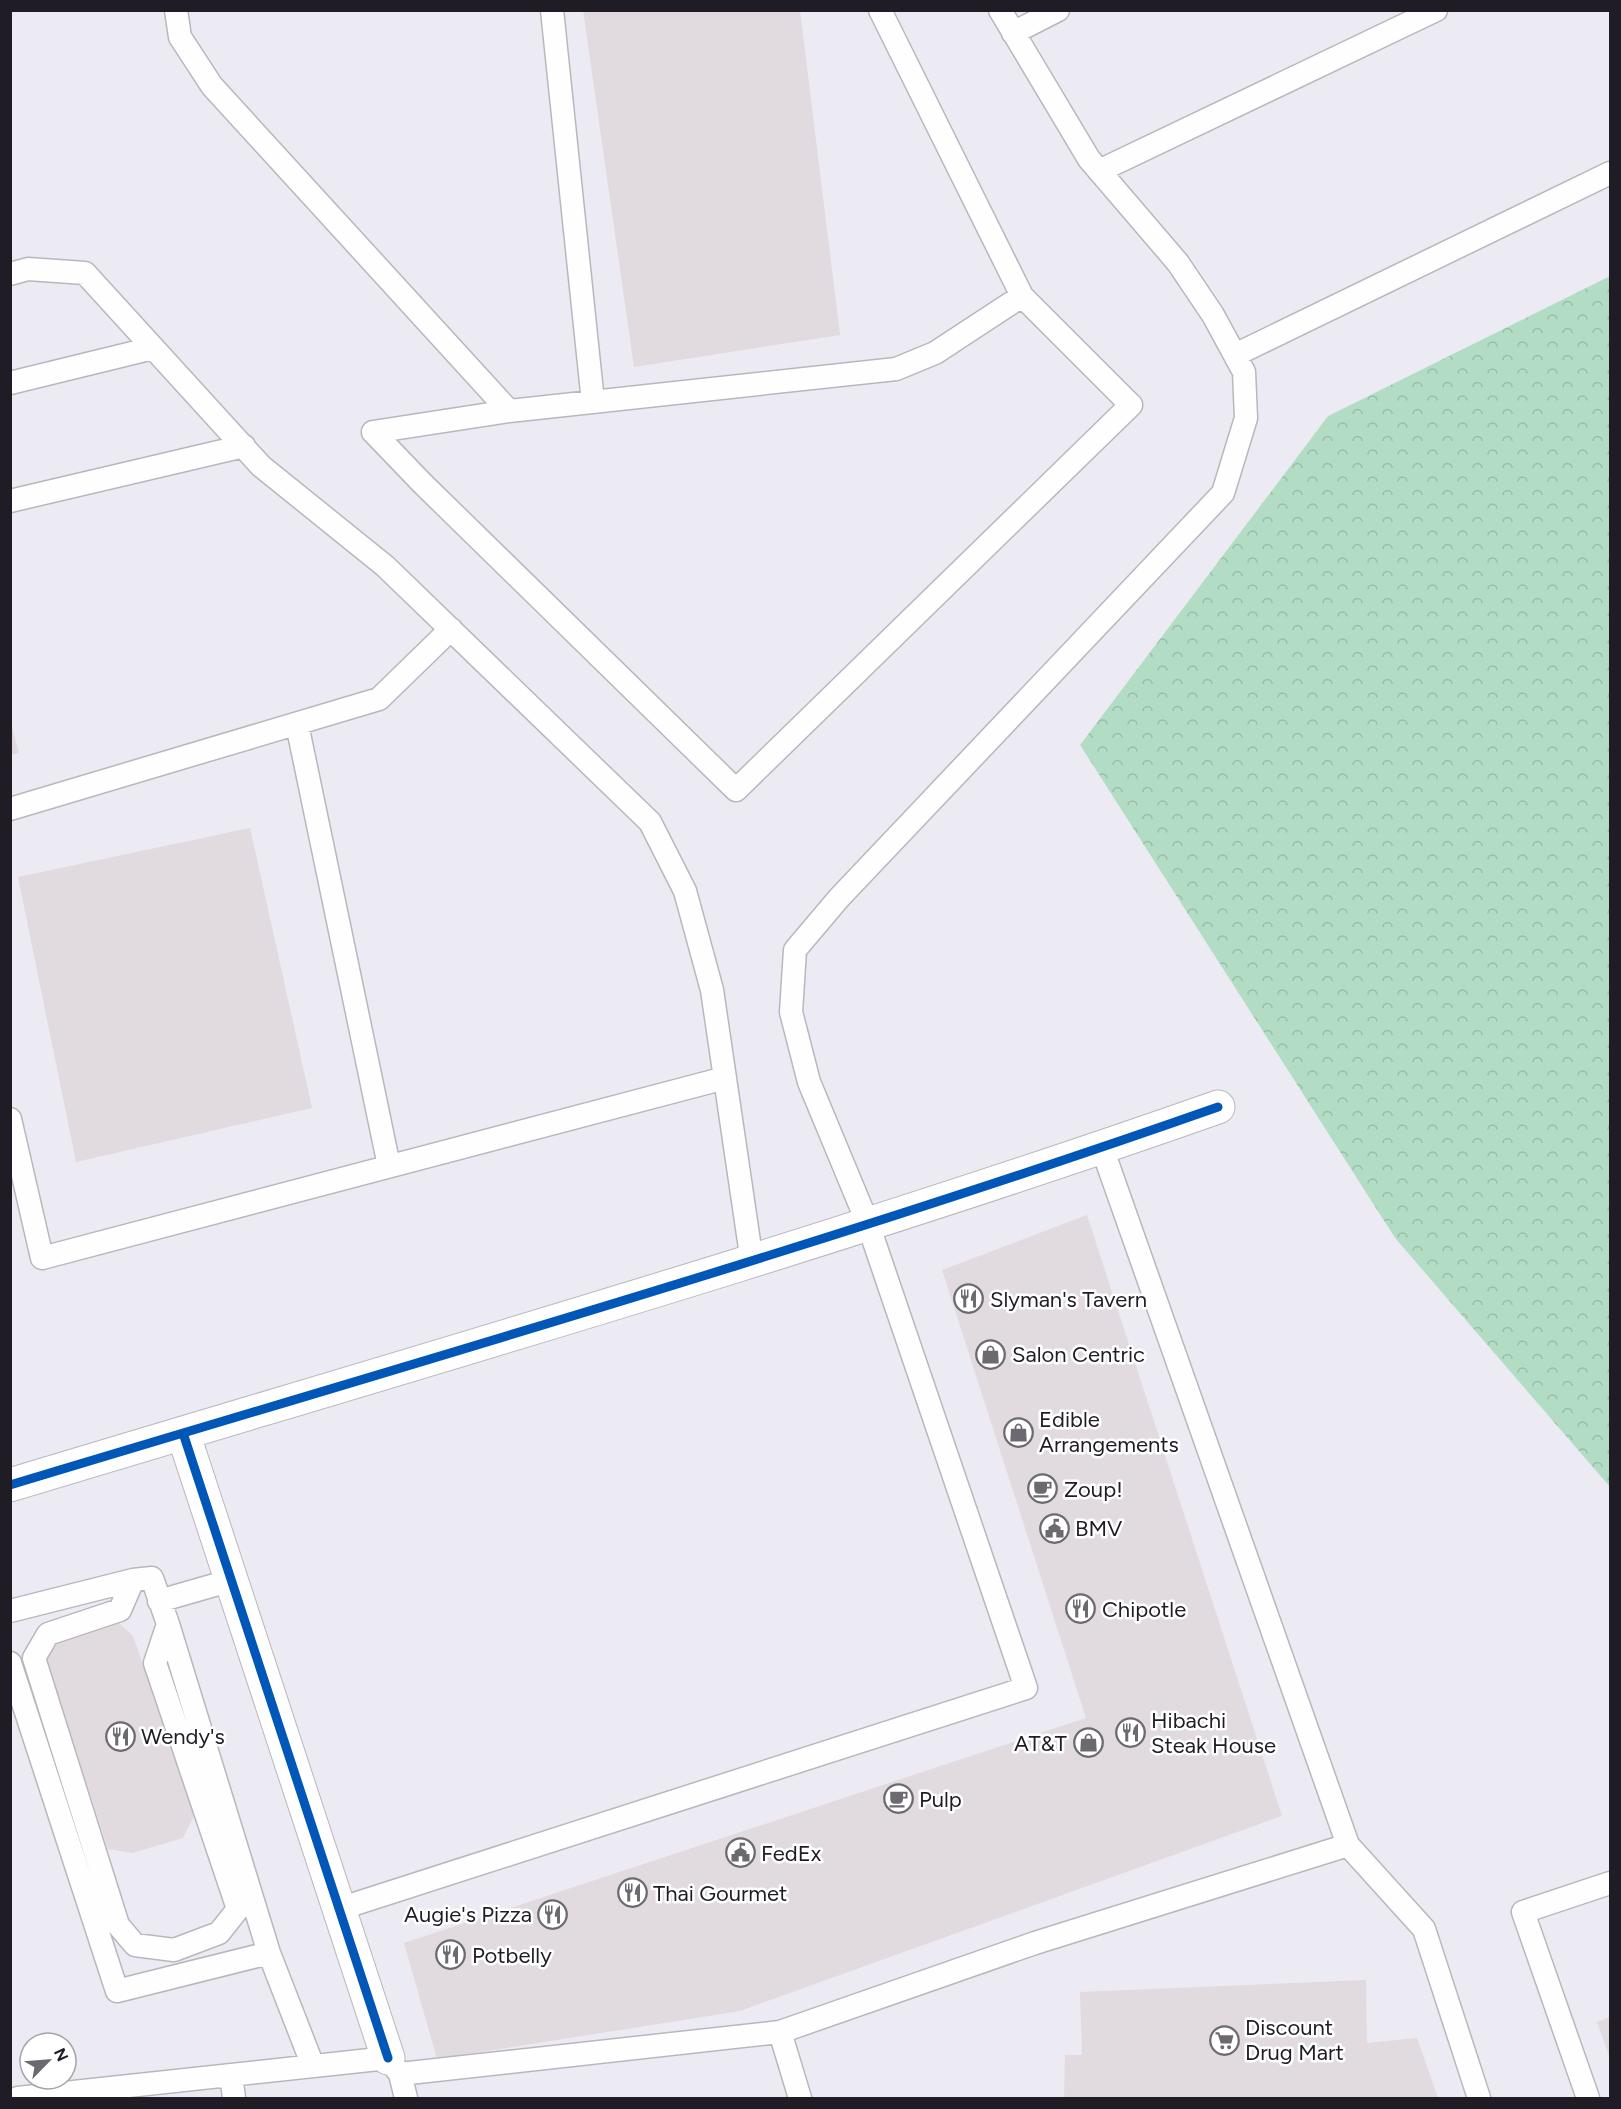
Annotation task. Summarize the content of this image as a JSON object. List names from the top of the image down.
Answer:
{
  "places": {
    "restaurant": [
      "Slyman's Tavern",
      "Chipotle",
      "Hibachi Steak House",
      "Wendy's",
      "Thai Gourmet",
      "Augie's Pizza",
      "Potbelly"
    ],
    "shop": ["Salon Centric", "Edible Arrangements", "AT&T"],
    "cafe": ["Zoup!", "Pulp"],
    "public building": ["BMV", "FedEx"],
    "supermarket": ["Discount Drug Mart"]
  },
  "north": "top right"
}
